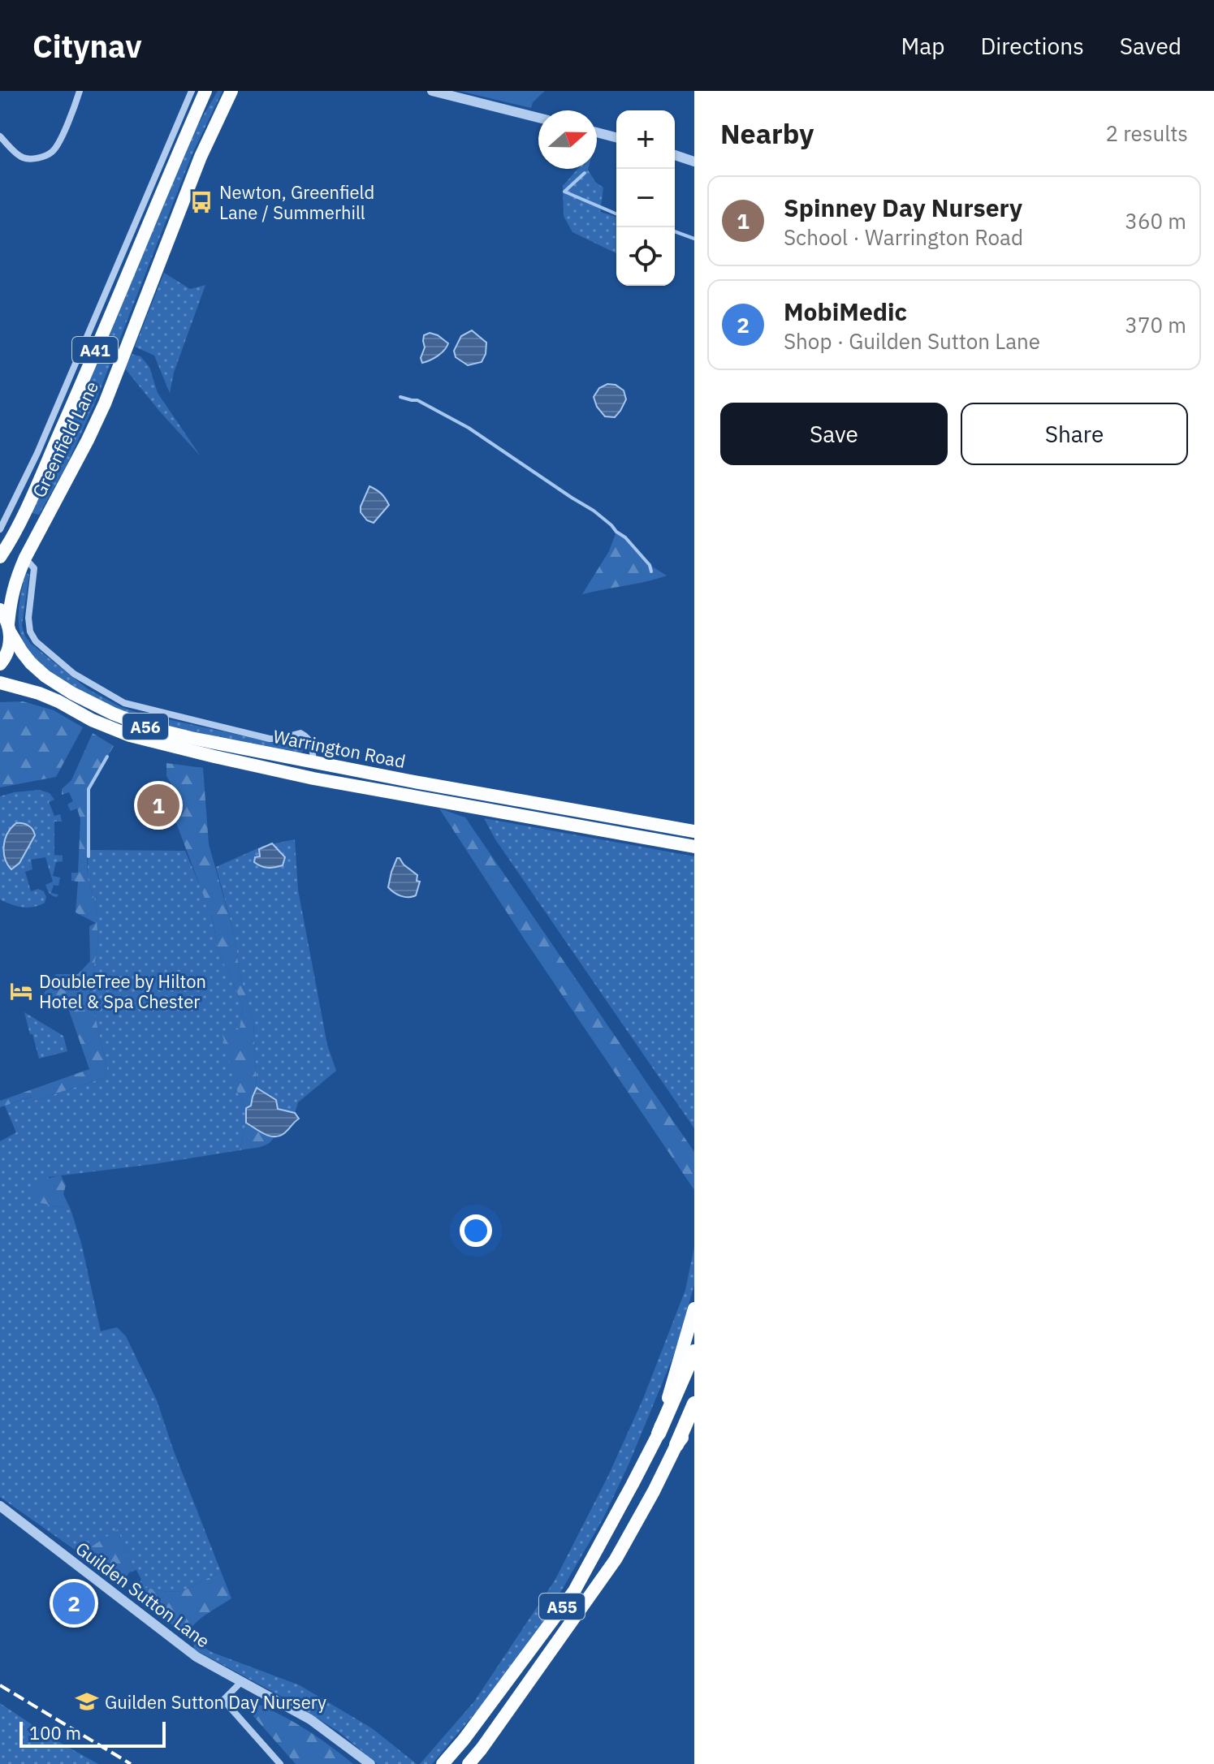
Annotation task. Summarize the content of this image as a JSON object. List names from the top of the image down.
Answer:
{
  "streets": {
    "highway": [
      "A41",
      "Greenfield Lane",
      "A56",
      "Warrington Road",
      "A55"
    ],
    "street": ["Guilden Sutton Lane"]
  },
  "crossings": [
    ["Greenfield Lane", "Warrington Road"]
  ],
  "places": {
    "bus stop": ["Newton, Greenfield Lane / Summerhill"],
    "hotel": ["DoubleTree by Hilton Hotel & Spa Chester"],
    "school or university": ["Guilden Sutton Day Nursery"]
  },
  "scale_bar": "100 m",
  "north": "right",
  "page": {
    "header": "Citynav",
    "nav": ["Map", "Directions", "Saved"],
    "heading": ["Nearby", "2 results"],
    "map_buttons": ["+", "−"],
    "list": [
      {
        "mark": "1",
        "name": "Spinney Day Nursery",
        "note": "School · Warrington Road",
        "value": "360 m"
      },
      {
        "mark": "2",
        "name": "MobiMedic",
        "note": "Shop · Guilden Sutton Lane",
        "value": "370 m"
      }
    ],
    "buttons": ["Save", "Share"],
    "pins": ["1", "2"],
    "scale": "100 m"
  }
}
